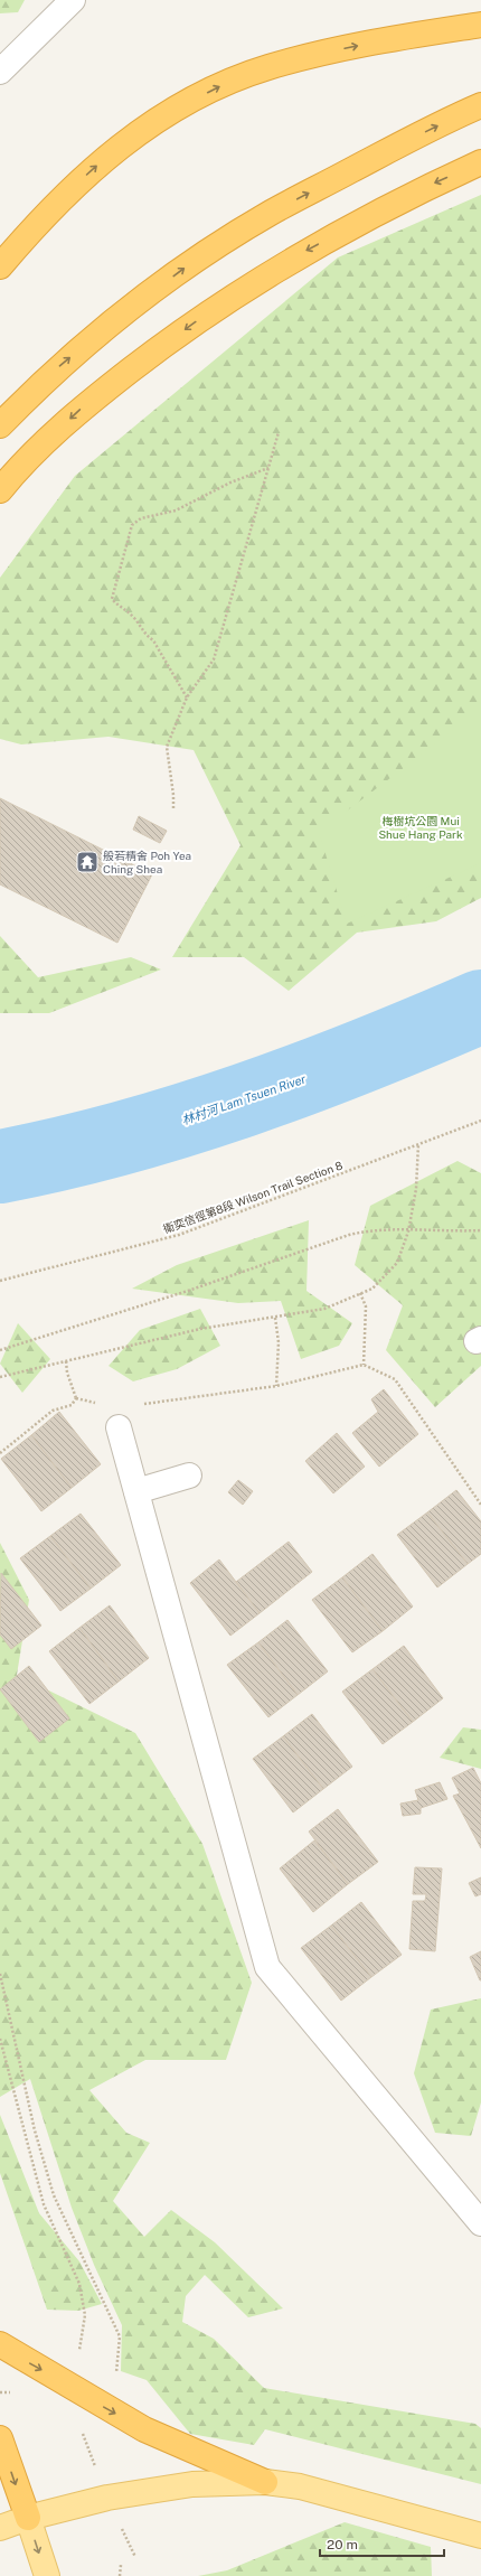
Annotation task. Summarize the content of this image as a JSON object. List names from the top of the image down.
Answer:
{
  "streets": {
    "path": ["衛奕信徑第8段 Wilson Trail Section 8"]
  },
  "water": ["林村河 Lam Tsuen River"],
  "parks": ["梅樹坑公園 Mui Shue Hang Park"],
  "places": {
    "temple": ["般若精舍 Poh Yea Ching Shea"]
  },
  "scale_bar": "20 m"
}
